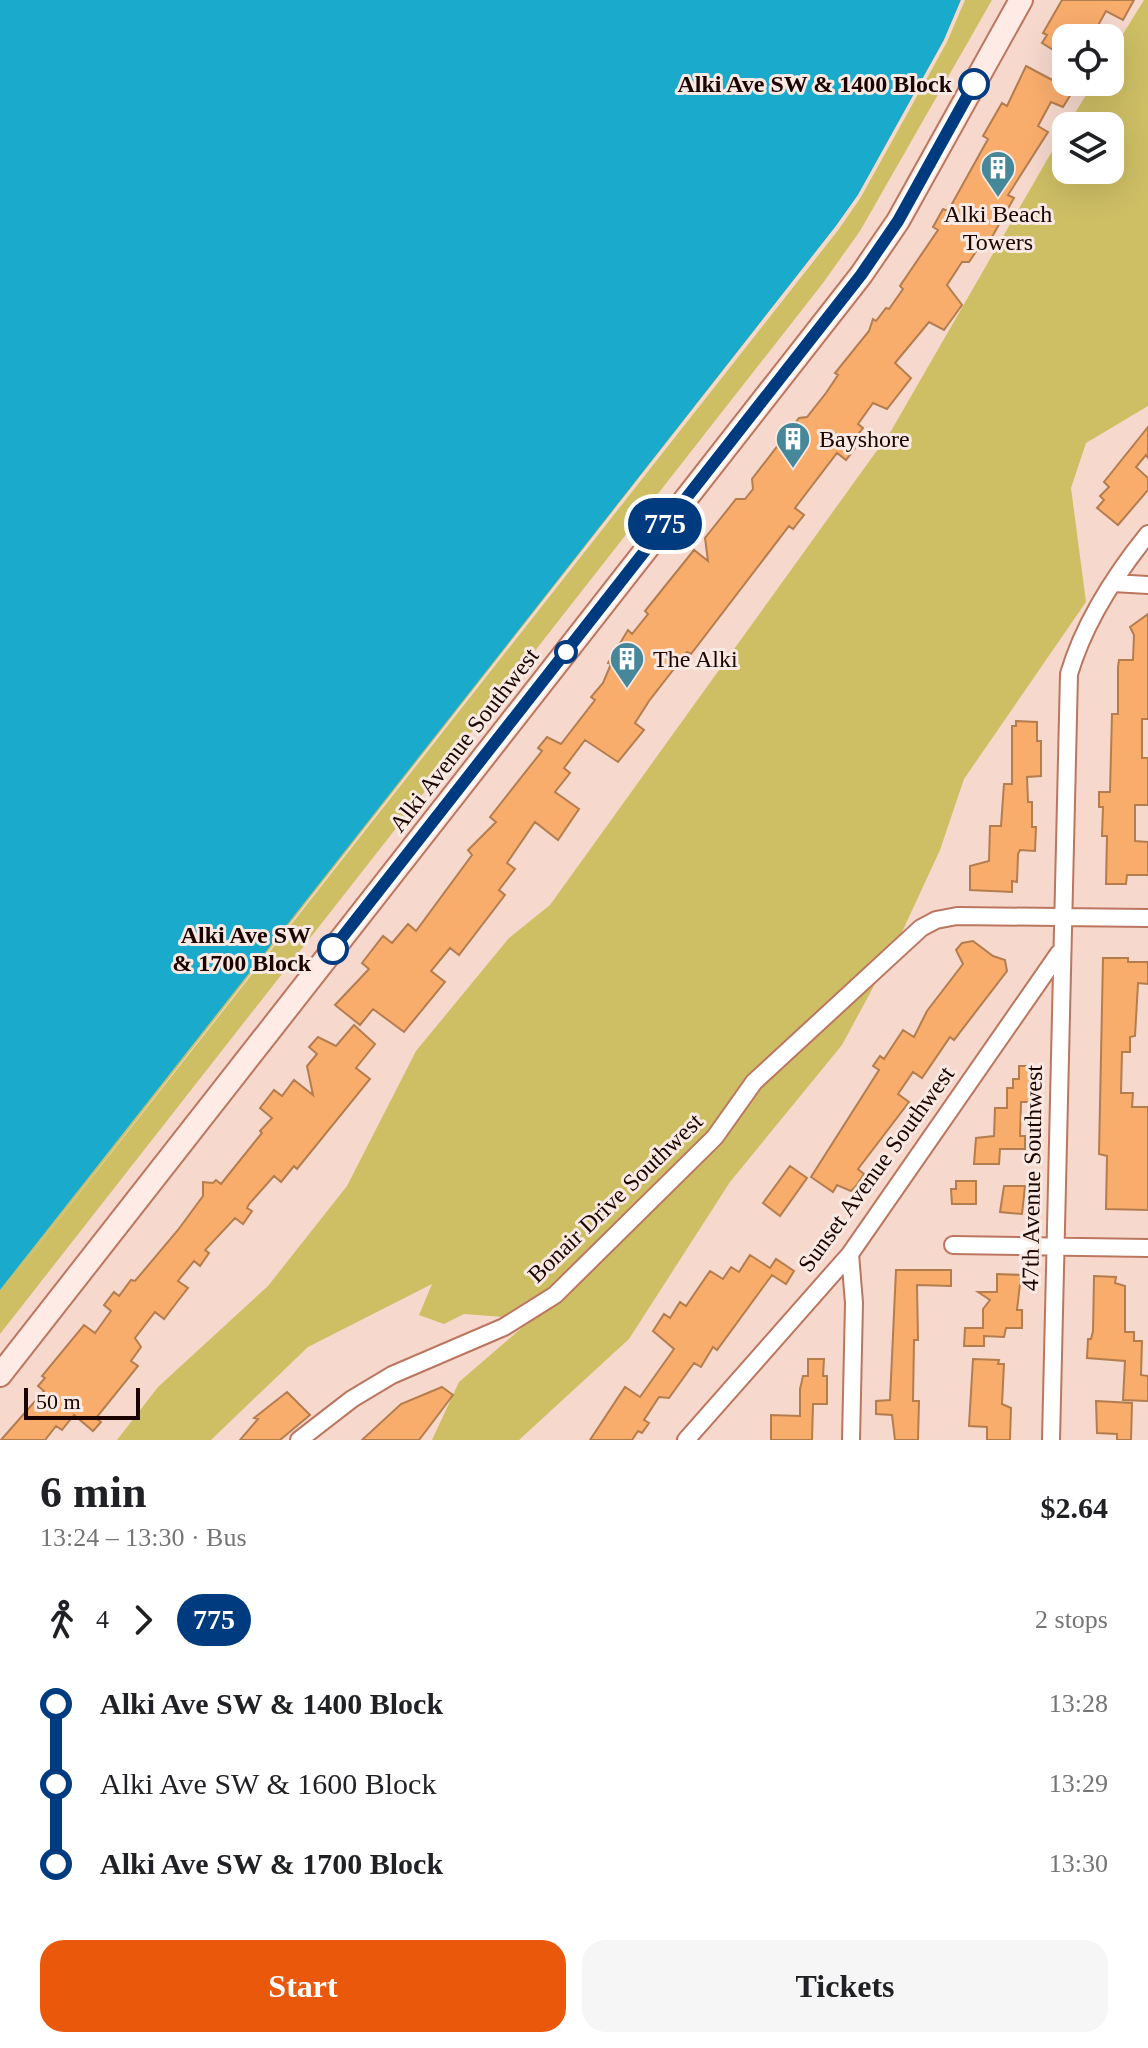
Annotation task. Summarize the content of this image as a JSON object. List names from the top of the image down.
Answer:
{
  "streets": {
    "main road": ["Alki Avenue Southwest"],
    "street": ["Sunset Avenue Southwest", "47th Avenue Southwest", "Bonair Drive Southwest"]
  },
  "crossings": [
    ["Sunset Avenue Southwest", "47th Avenue Southwest"],
    ["47th Avenue Southwest", "Bonair Drive Southwest"]
  ],
  "places": {
    "other": ["Alki Ave SW & 1400 Block", "Alki Ave SW & 1700 Block"],
    "building": ["Alki Beach Towers", "Bayshore", "The Alki"]
  },
  "lines": ["bus line 775"],
  "scale_bar": "50 m",
  "page": {
    "on_map": "775",
    "scale": "50 m",
    "heading": ["6 min", "13:24 – 13:30 · Bus", "$2.64"],
    "legs": ["4", "775", "2 stops"],
    "list": [
      {
        "name": "Alki Ave SW & 1400 Block",
        "value": "13:28"
      },
      {
        "name": "Alki Ave SW & 1600 Block",
        "value": "13:29"
      },
      {
        "name": "Alki Ave SW & 1700 Block",
        "value": "13:30"
      }
    ],
    "buttons": ["Start", "Tickets"]
  }
}
